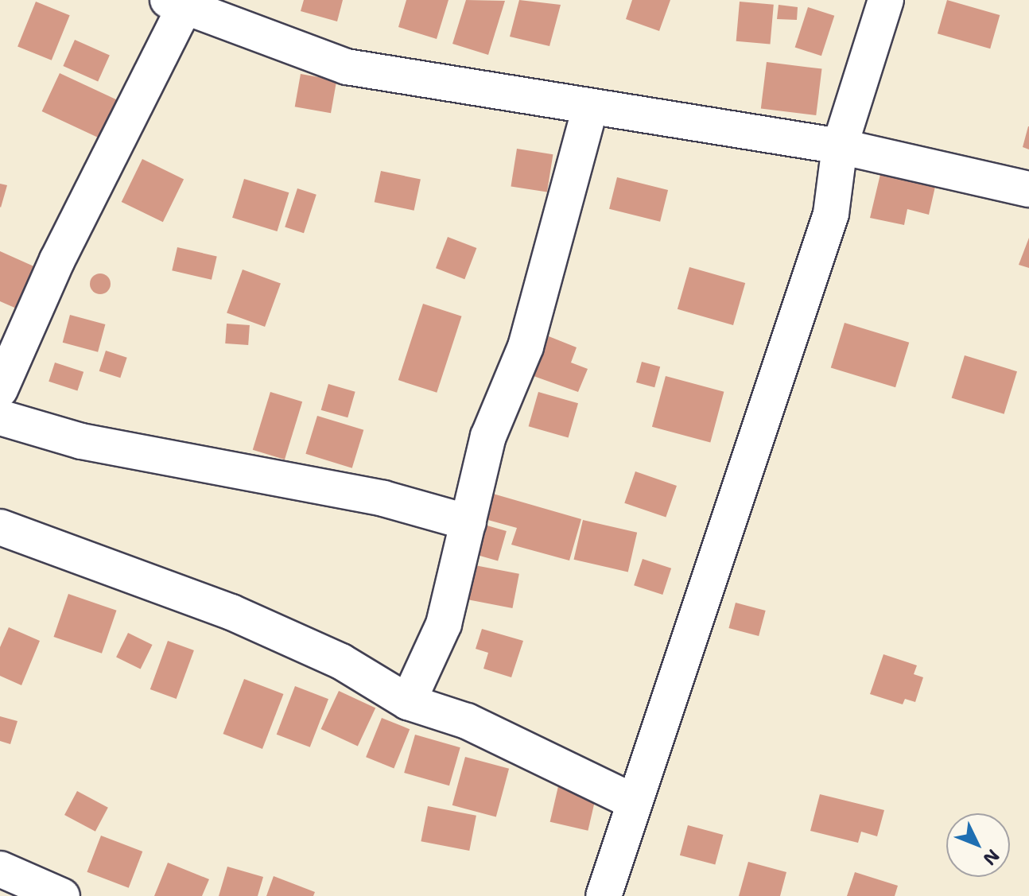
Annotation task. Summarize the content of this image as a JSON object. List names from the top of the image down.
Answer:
{
  "north": "bottom right"
}
